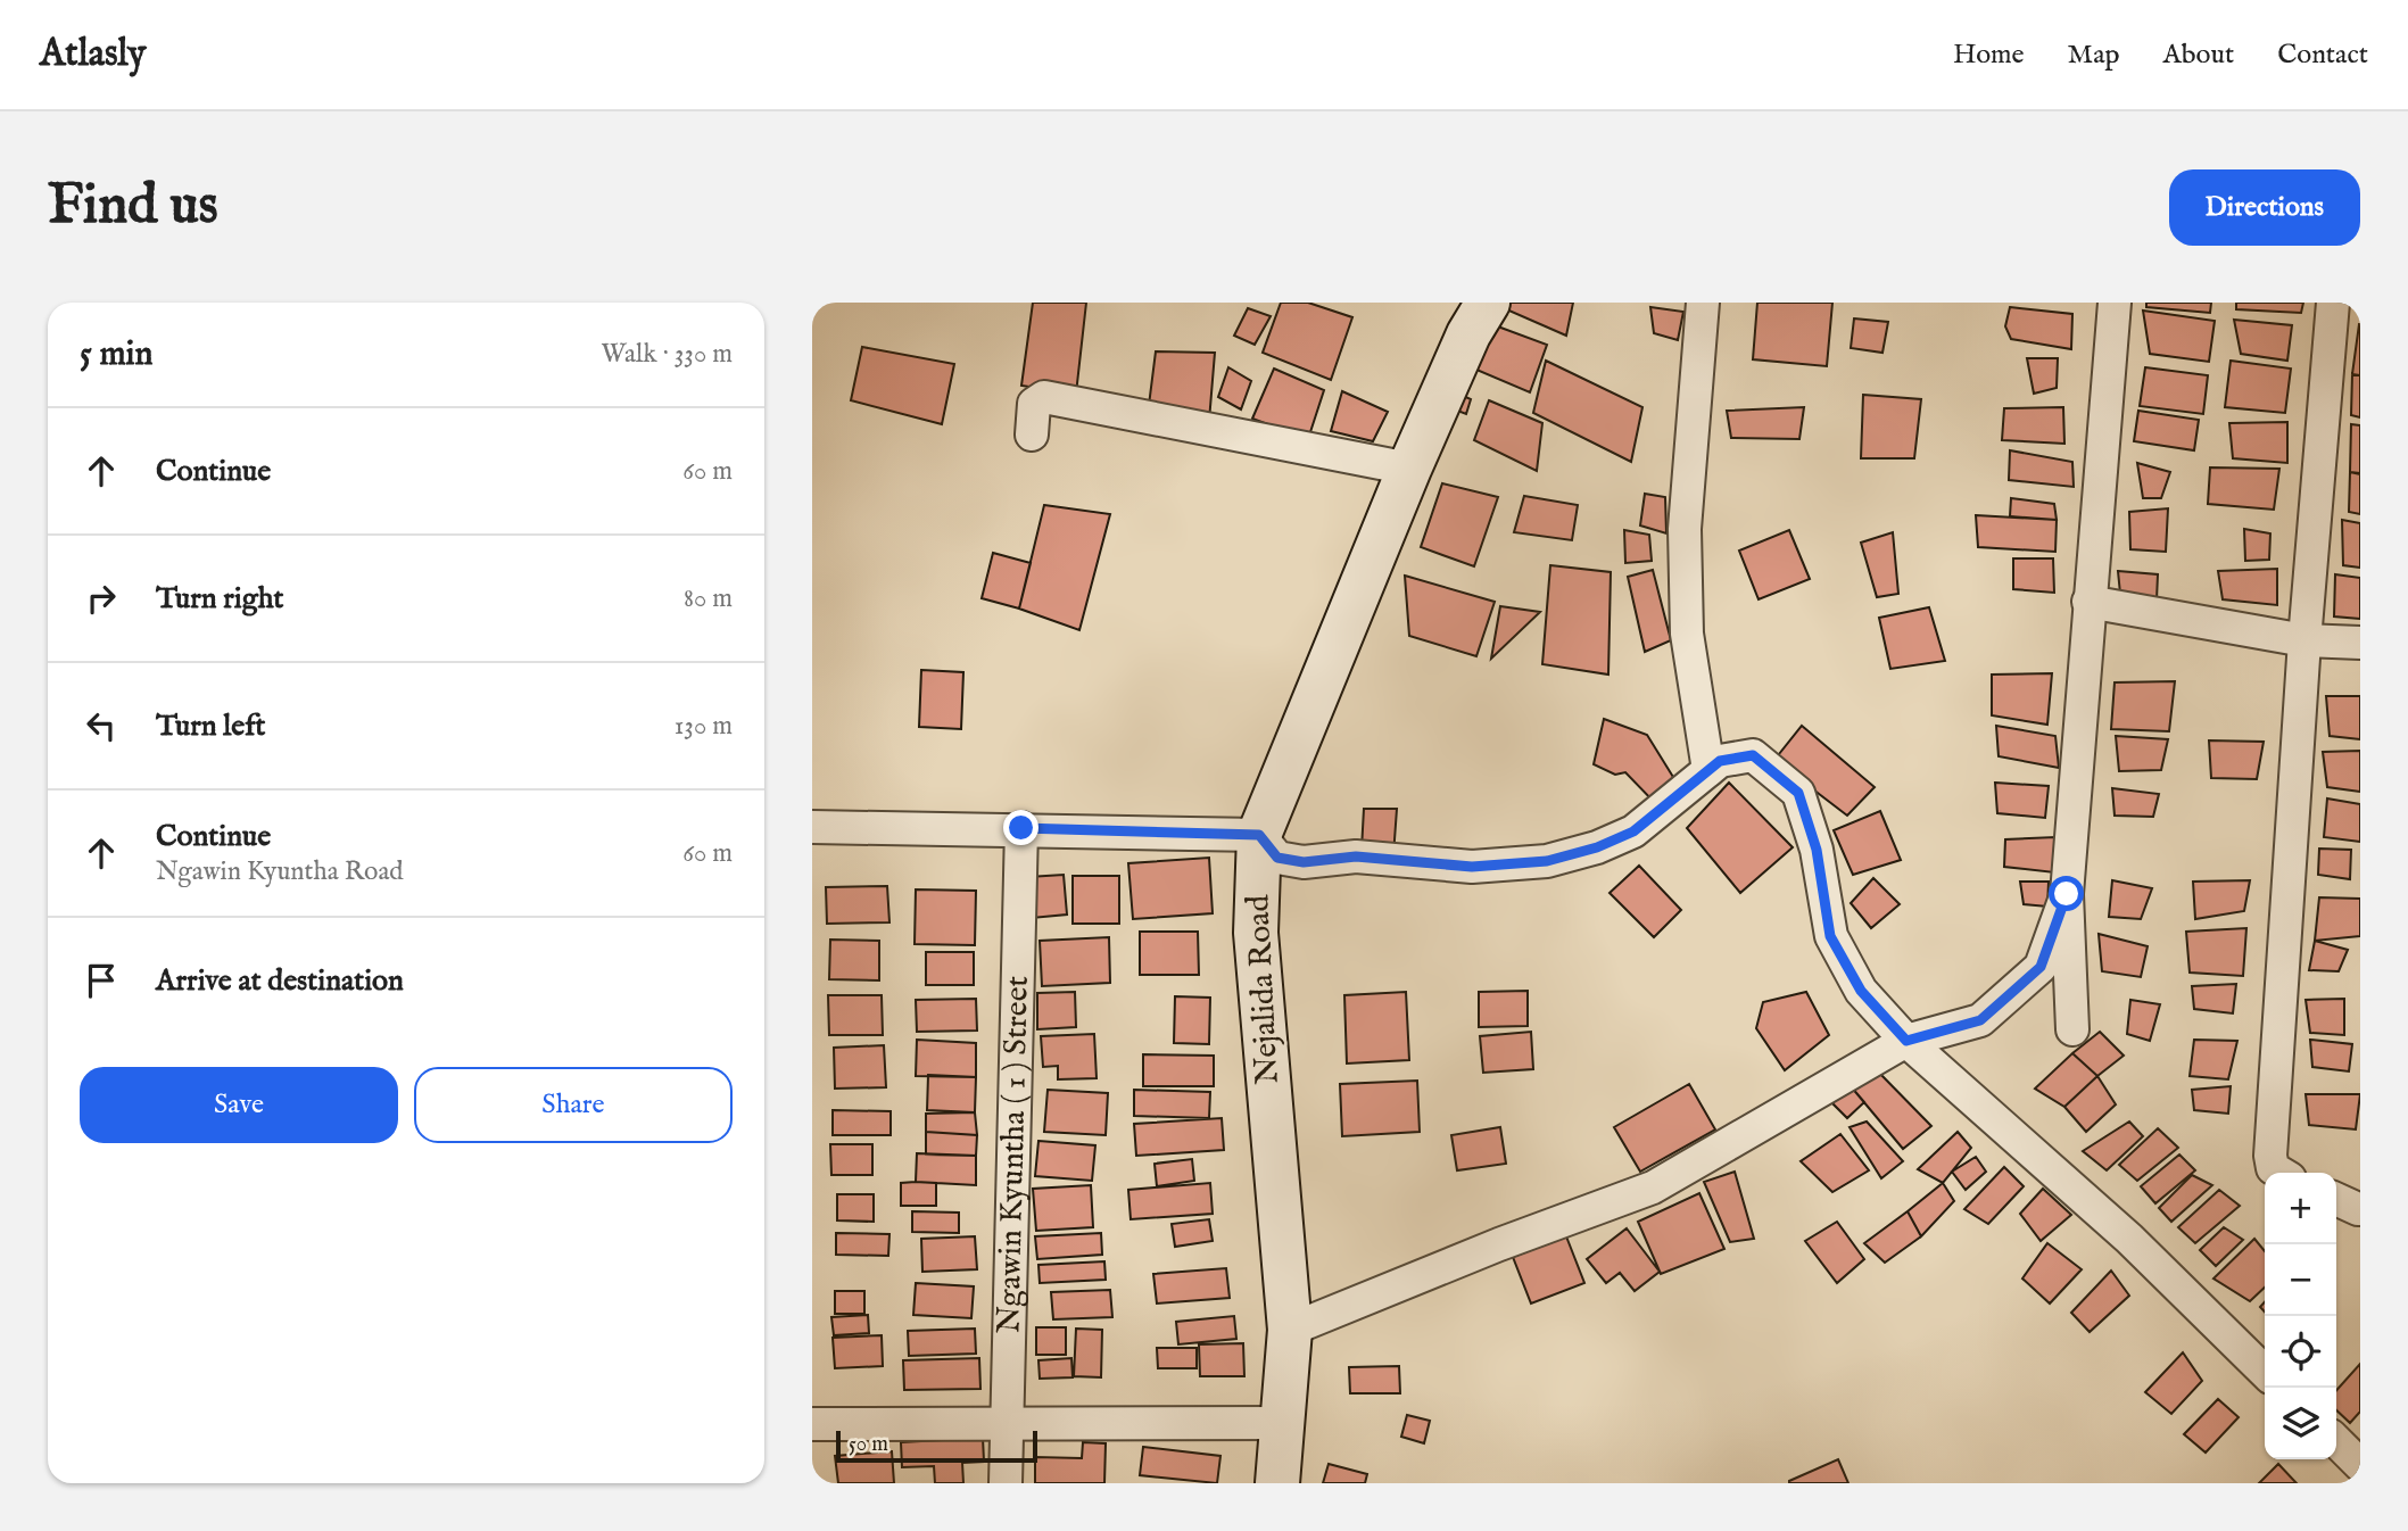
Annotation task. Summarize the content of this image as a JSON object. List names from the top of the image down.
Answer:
{
  "streets": {
    "main road": ["Nejalida Road"],
    "street": ["Ngawin Kyuntha ( 1 ) Street"]
  },
  "scale_bar": "50 m",
  "page": {
    "header": "Atlasly",
    "nav": [
      "Home",
      "Map",
      "About",
      "Contact"
    ],
    "buttons": [
      "Directions",
      ["Save", "Share"]
    ],
    "title": "Find us",
    "heading": ["5 min", "Walk · 330 m"],
    "list": [
      ["Continue", "60 m"],
      ["Turn right", "80 m"],
      ["Turn left", "130 m"],
      ["Continue", "Ngawin Kyuntha Road", "60 m"],
      "Arrive at destination"
    ],
    "map_buttons": ["+", "−"],
    "scale": "50 m"
  }
}
